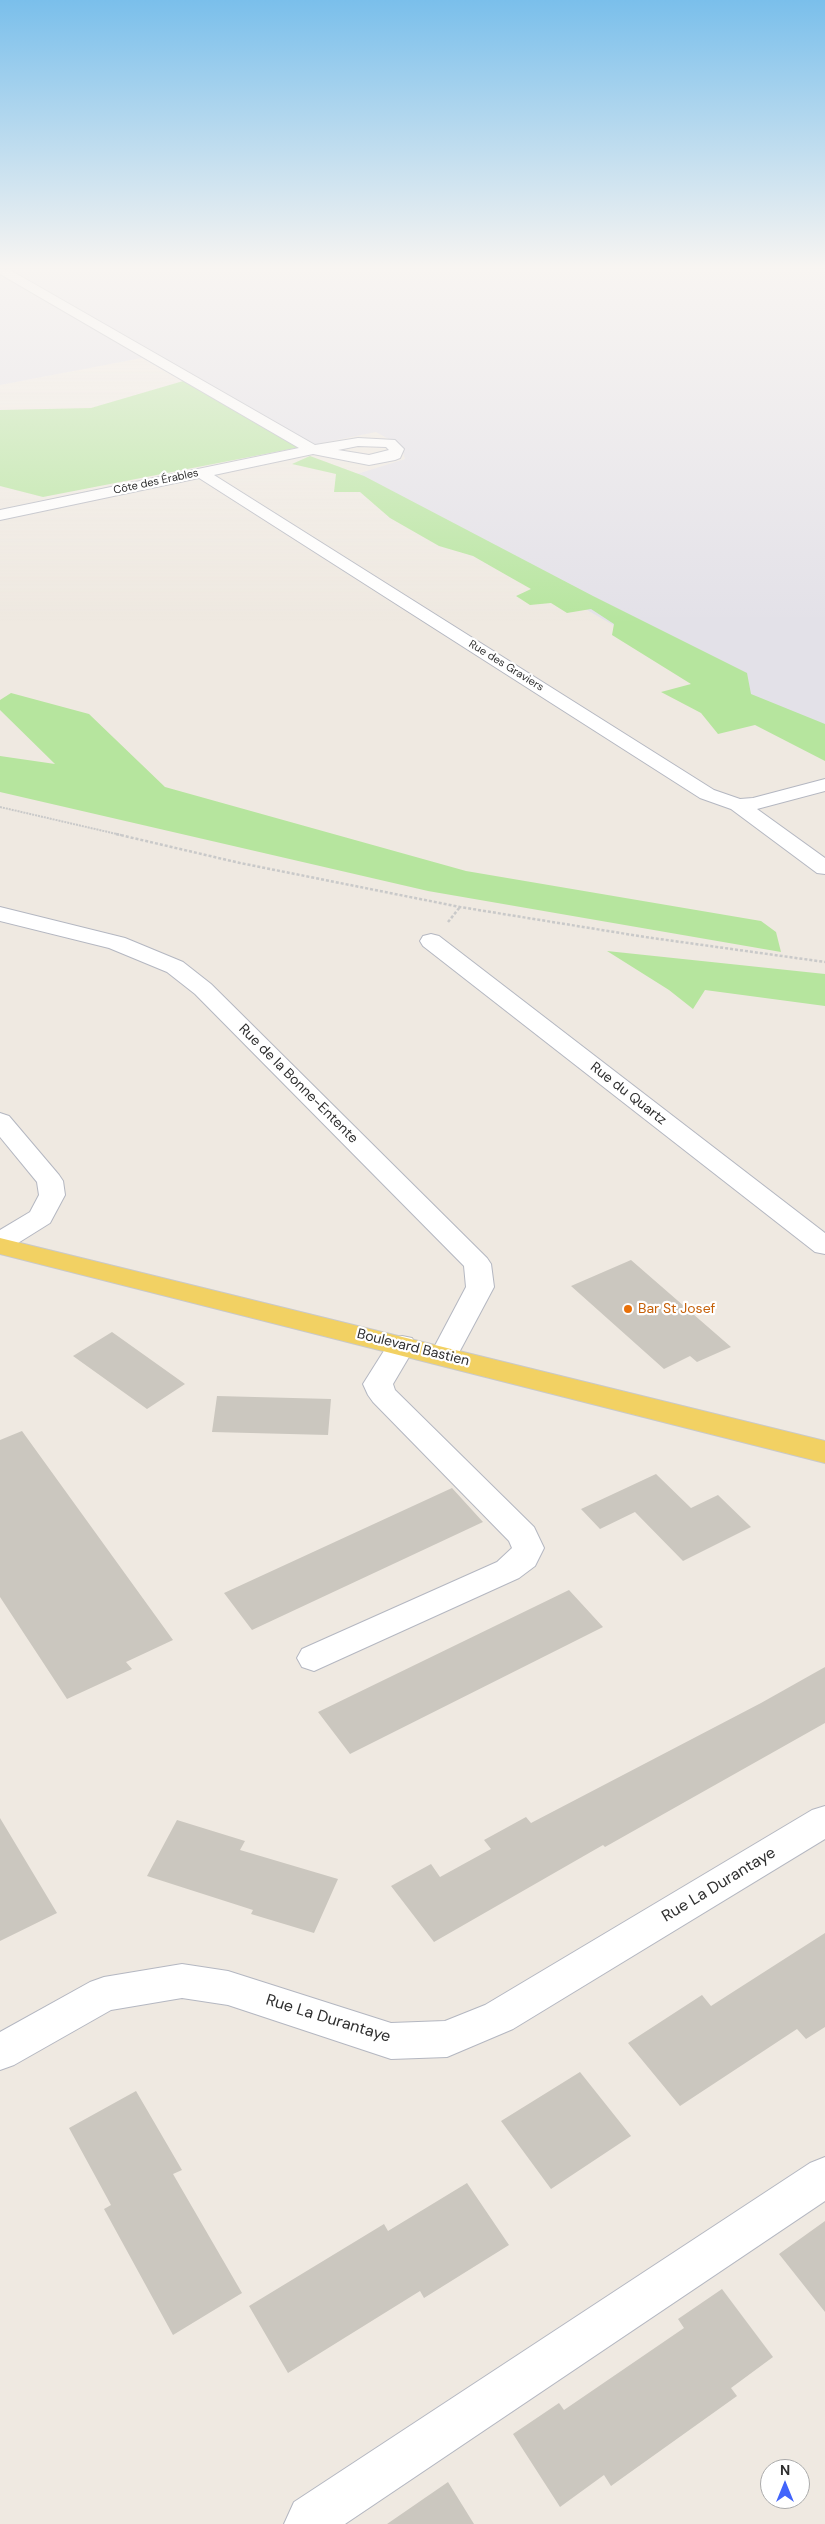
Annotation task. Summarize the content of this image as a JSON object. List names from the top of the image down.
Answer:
{
  "streets": {
    "main road": ["Boulevard Bastien"],
    "street": [
      "Côte des Érables",
      "Rue des Graviers",
      "Rue de la Bonne-Entente",
      "Rue du Quartz",
      "Rue La Durantaye"
    ]
  },
  "crossings": [
    ["Côte des Érables", "Rue des Graviers"],
    ["Rue de la Bonne-Entente", "Boulevard Bastien"]
  ],
  "places": ["Bar St Josef"],
  "north": "top"
}
